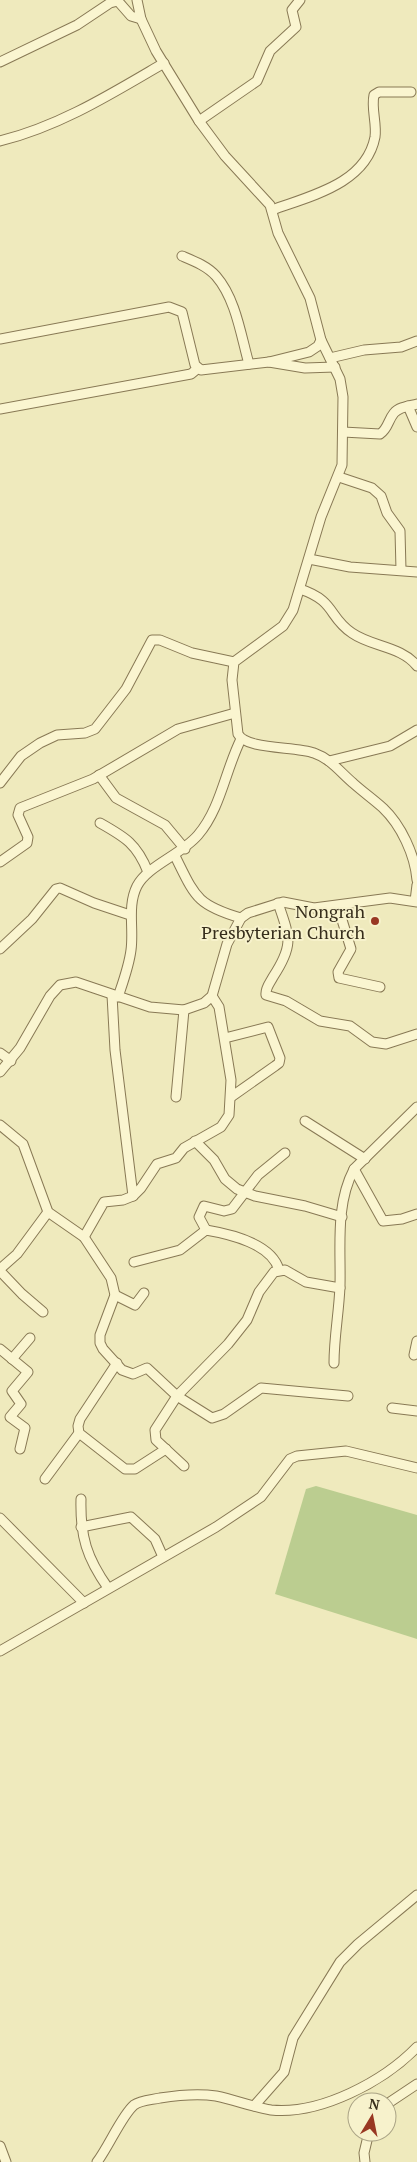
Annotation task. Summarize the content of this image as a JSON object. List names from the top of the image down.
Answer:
{
  "places": ["Nongrah Presbyterian Church"],
  "north": "top"
}
